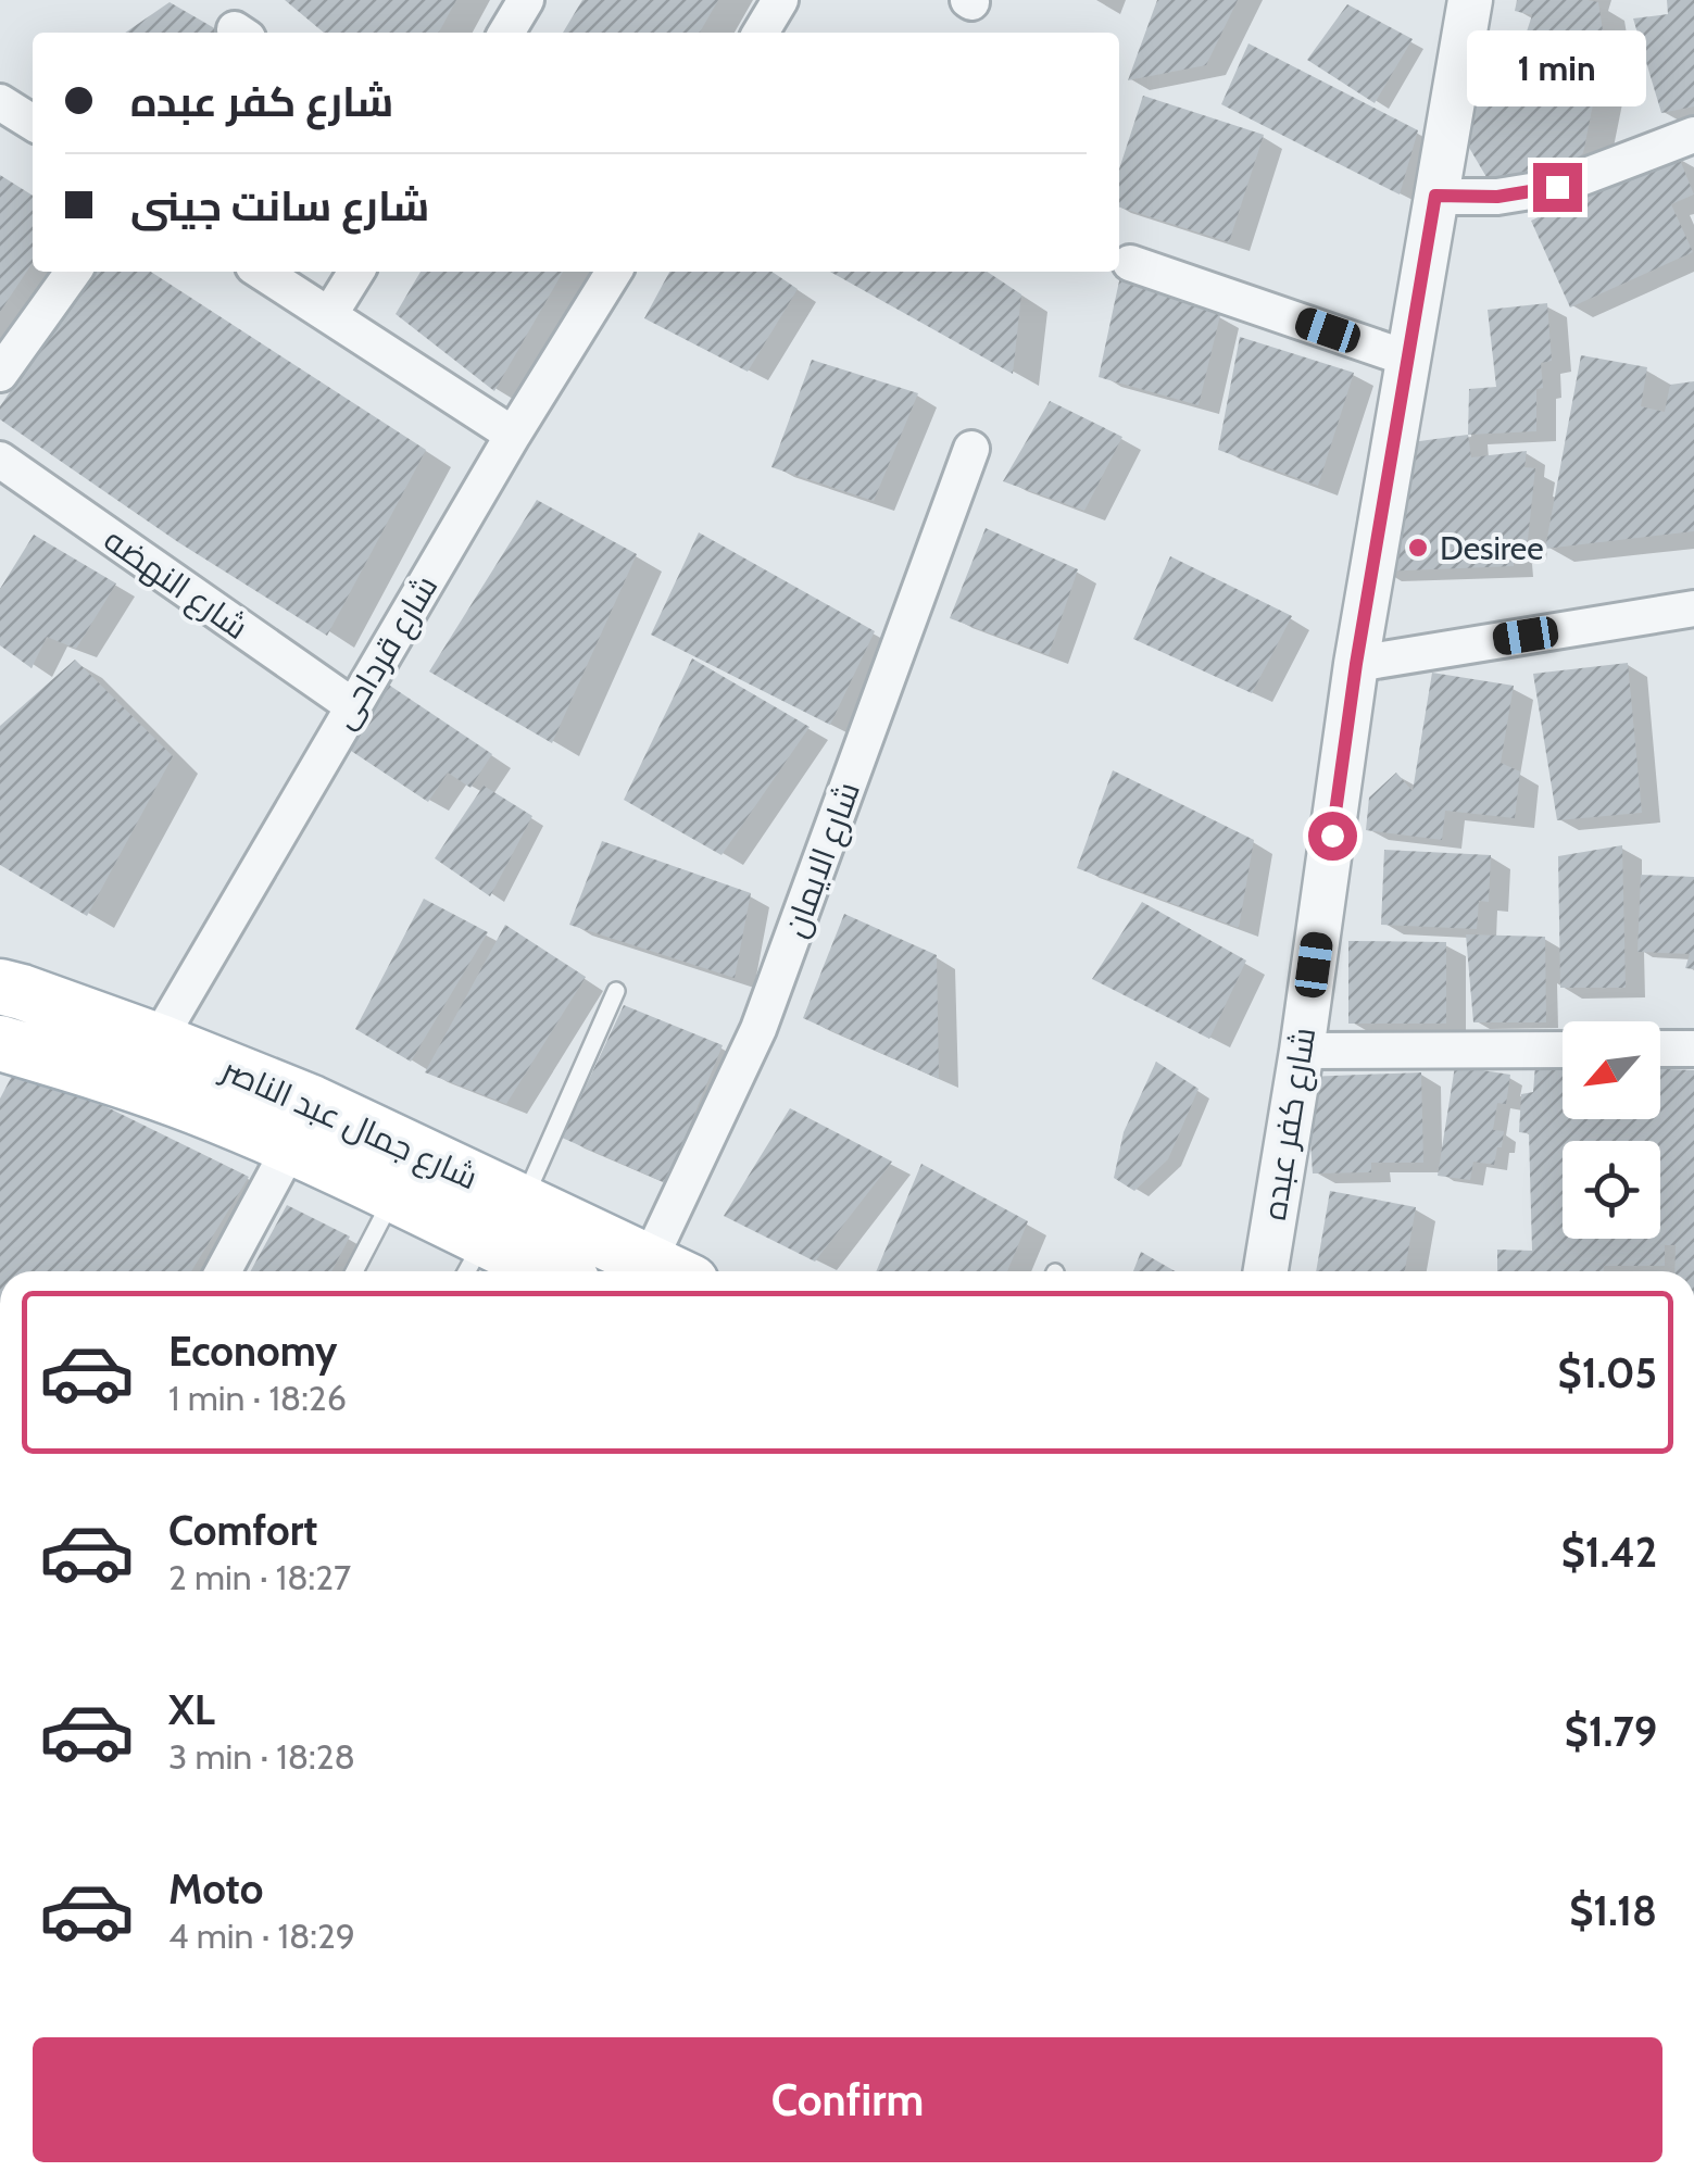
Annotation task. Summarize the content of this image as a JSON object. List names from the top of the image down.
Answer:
{
  "streets": {
    "main road": ["شارع جمال عبد الناصر"],
    "street": [
      "شارع النهضه",
      "شارع قرداحى",
      "شارع الايمان",
      "شارع كفر عبده"
    ]
  },
  "crossings": [
    ["شارع النهضه", "شارع قرداحى"],
    ["شارع قرداحى", "شارع جمال عبد الناصر"]
  ],
  "places": ["Desiree"],
  "north": "bottom left",
  "page": {
    "bubble": "1 min",
    "banner": ["شارع كفر عبده", "شارع سانت جينى"],
    "list": [
      {
        "name": "Economy",
        "note": "1 min · 18:26",
        "value": "$1.05"
      },
      {
        "name": "Comfort",
        "note": "2 min · 18:27",
        "value": "$1.42"
      },
      {
        "name": "XL",
        "note": "3 min · 18:28",
        "value": "$1.79"
      },
      {
        "name": "Moto",
        "note": "4 min · 18:29",
        "value": "$1.18"
      }
    ],
    "buttons": "Confirm"
  }
}
